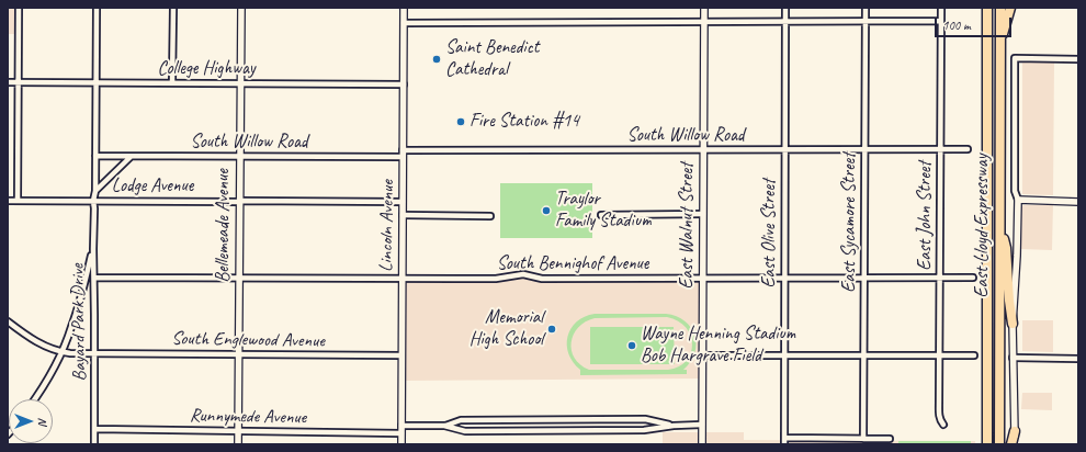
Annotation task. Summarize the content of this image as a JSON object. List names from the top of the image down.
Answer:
{
  "streets": {
    "highway": ["East Lloyd Expressway"],
    "street": [
      "College Highway",
      "South Willow Road",
      "Lodge Avenue",
      "East John Street",
      "East Sycamore Street",
      "Bellemeade Avenue",
      "Lincoln Avenue",
      "East Walnut Street",
      "East Olive Street",
      "South Bennighof Avenue",
      "Bayard Park Drive",
      "South Englewood Avenue",
      "Runnymede Avenue"
    ]
  },
  "crossings": [
    ["College Highway", "Bellemeade Avenue"],
    ["College Highway", "Lincoln Avenue"],
    ["South Willow Road", "East John Street"],
    ["South Willow Road", "East Sycamore Street"],
    ["South Willow Road", "Bellemeade Avenue"],
    ["South Willow Road", "Lincoln Avenue"],
    ["South Willow Road", "East Walnut Street"],
    ["South Willow Road", "East Olive Street"],
    ["Lodge Avenue", "Bellemeade Avenue"],
    ["Lodge Avenue", "Lincoln Avenue"],
    ["Lodge Avenue", "Bayard Park Drive"],
    ["East John Street", "South Bennighof Avenue"],
    ["East Sycamore Street", "South Bennighof Avenue"],
    ["Bellemeade Avenue", "South Bennighof Avenue"],
    ["Bellemeade Avenue", "South Englewood Avenue"],
    ["Bellemeade Avenue", "Runnymede Avenue"],
    ["Lincoln Avenue", "South Bennighof Avenue"],
    ["Lincoln Avenue", "South Englewood Avenue"],
    ["Lincoln Avenue", "Runnymede Avenue"],
    ["East Walnut Street", "South Bennighof Avenue"],
    ["East Olive Street", "South Bennighof Avenue"],
    ["South Bennighof Avenue", "Bayard Park Drive"],
    ["Bayard Park Drive", "South Englewood Avenue"],
    ["Bayard Park Drive", "Runnymede Avenue"]
  ],
  "places": [
    "Saint Benedict Cathedral",
    "Fire Station #14",
    "Traylor Family Stadium",
    "Memorial High School",
    "Wayne Henning Stadium Bob Hargrave Field"
  ],
  "scale_bar": "100 m",
  "north": "right"
}
